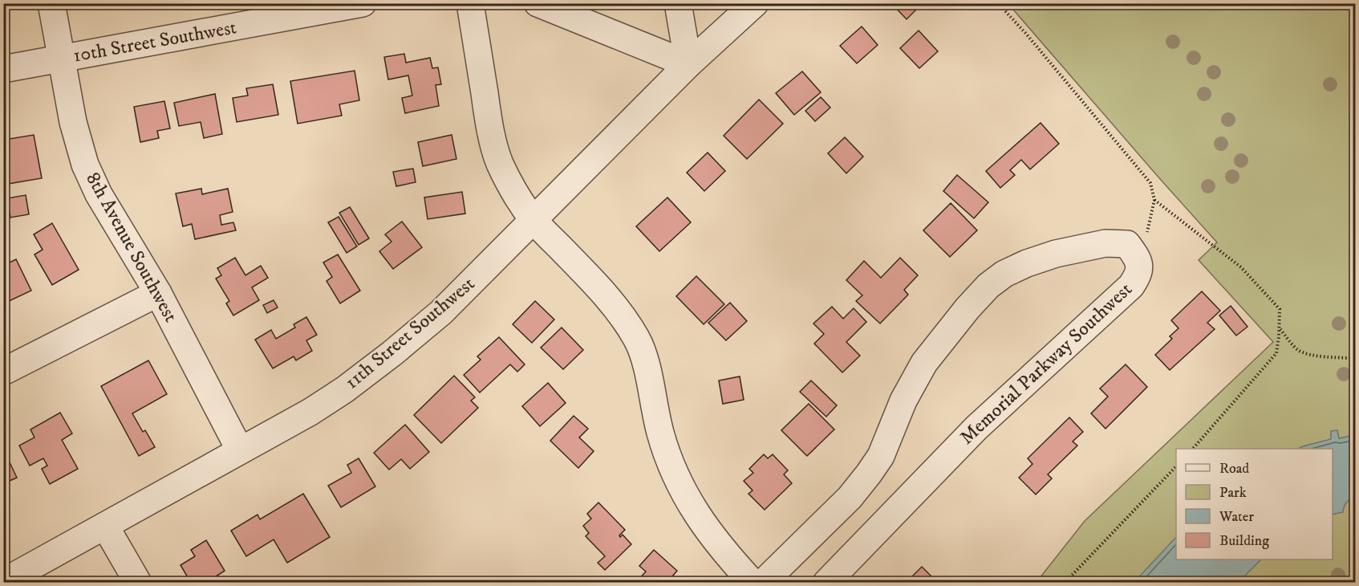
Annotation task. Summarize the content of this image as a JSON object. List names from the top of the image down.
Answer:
{
  "streets": {
    "street": [
      "10th Street Southwest",
      "8th Avenue Southwest",
      "11th Street Southwest",
      "Memorial Parkway Southwest"
    ]
  },
  "crossings": [
    ["10th Street Southwest", "8th Avenue Southwest"],
    ["8th Avenue Southwest", "11th Street Southwest"]
  ],
  "legend": [
    "Road",
    "Park",
    "Water",
    "Building"
  ]
}
